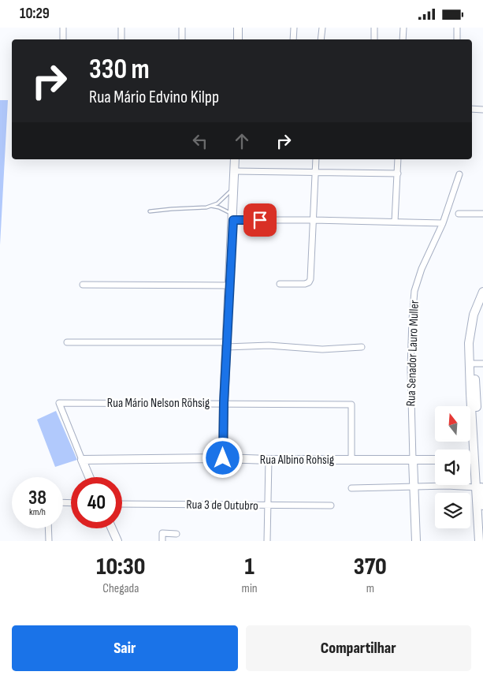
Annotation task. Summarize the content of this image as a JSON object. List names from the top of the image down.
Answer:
{
  "streets": {
    "street": [
      "Rua Senador Lauro Muller",
      "Rua Mário Nelson Röhsig",
      "Rua Albino Rohsig",
      "Rua 3 de Outubro"
    ]
  },
  "crossings": [
    ["Rua Senador Lauro Muller", "Rua Albino Rohsig"],
    ["Rua Mário Nelson Röhsig", "Rua Albino Rohsig"]
  ],
  "north": "top",
  "page": {
    "status": "10:29",
    "turn": ["330 m", "Rua Mário Edvino Kilpp"],
    "speed": "38 km/h",
    "limit": "40",
    "eta": [
      "10:30",
      "Chegada",
      "1",
      "min",
      "370",
      "m"
    ],
    "buttons": ["Sair", "Compartilhar"]
  }
}
